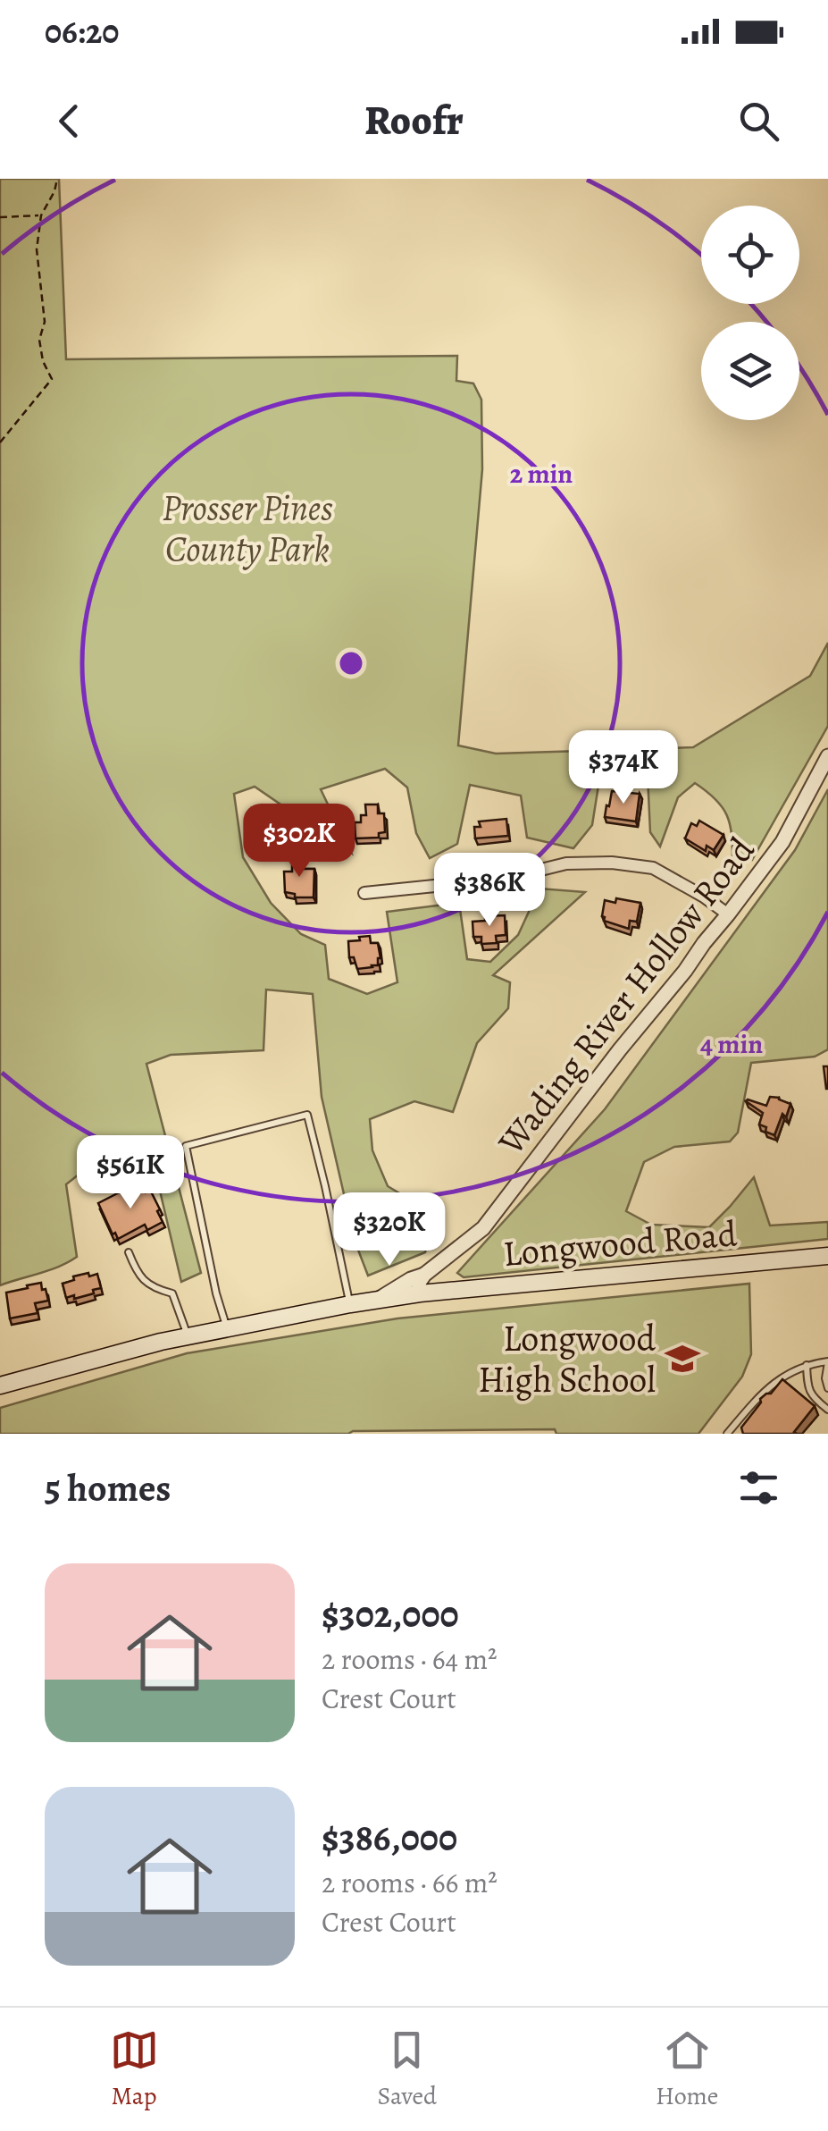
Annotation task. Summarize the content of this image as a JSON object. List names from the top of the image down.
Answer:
{
  "streets": {
    "main road": ["Longwood Road"],
    "street": ["Wading River Hollow Road"]
  },
  "crossings": [
    ["Wading River Hollow Road", "Longwood Road"]
  ],
  "parks": ["Prosser Pines County Park"],
  "places": {
    "school or university": ["Longwood High School"]
  },
  "page": {
    "status": "06:20",
    "header": "Roofr",
    "price": [
      "$374K",
      "$302K",
      "$386K",
      "$561K",
      "$320K"
    ],
    "heading": "5 homes",
    "list": [
      {
        "name": "$302,000",
        "note": "2 rooms · 64 m² · Crest Court"
      },
      {
        "name": "$386,000",
        "note": "2 rooms · 66 m² · Crest Court"
      }
    ],
    "tabs": ["Map", "Saved", "Home"]
  },
  "rings": ["2 min", "4 min"]
}
